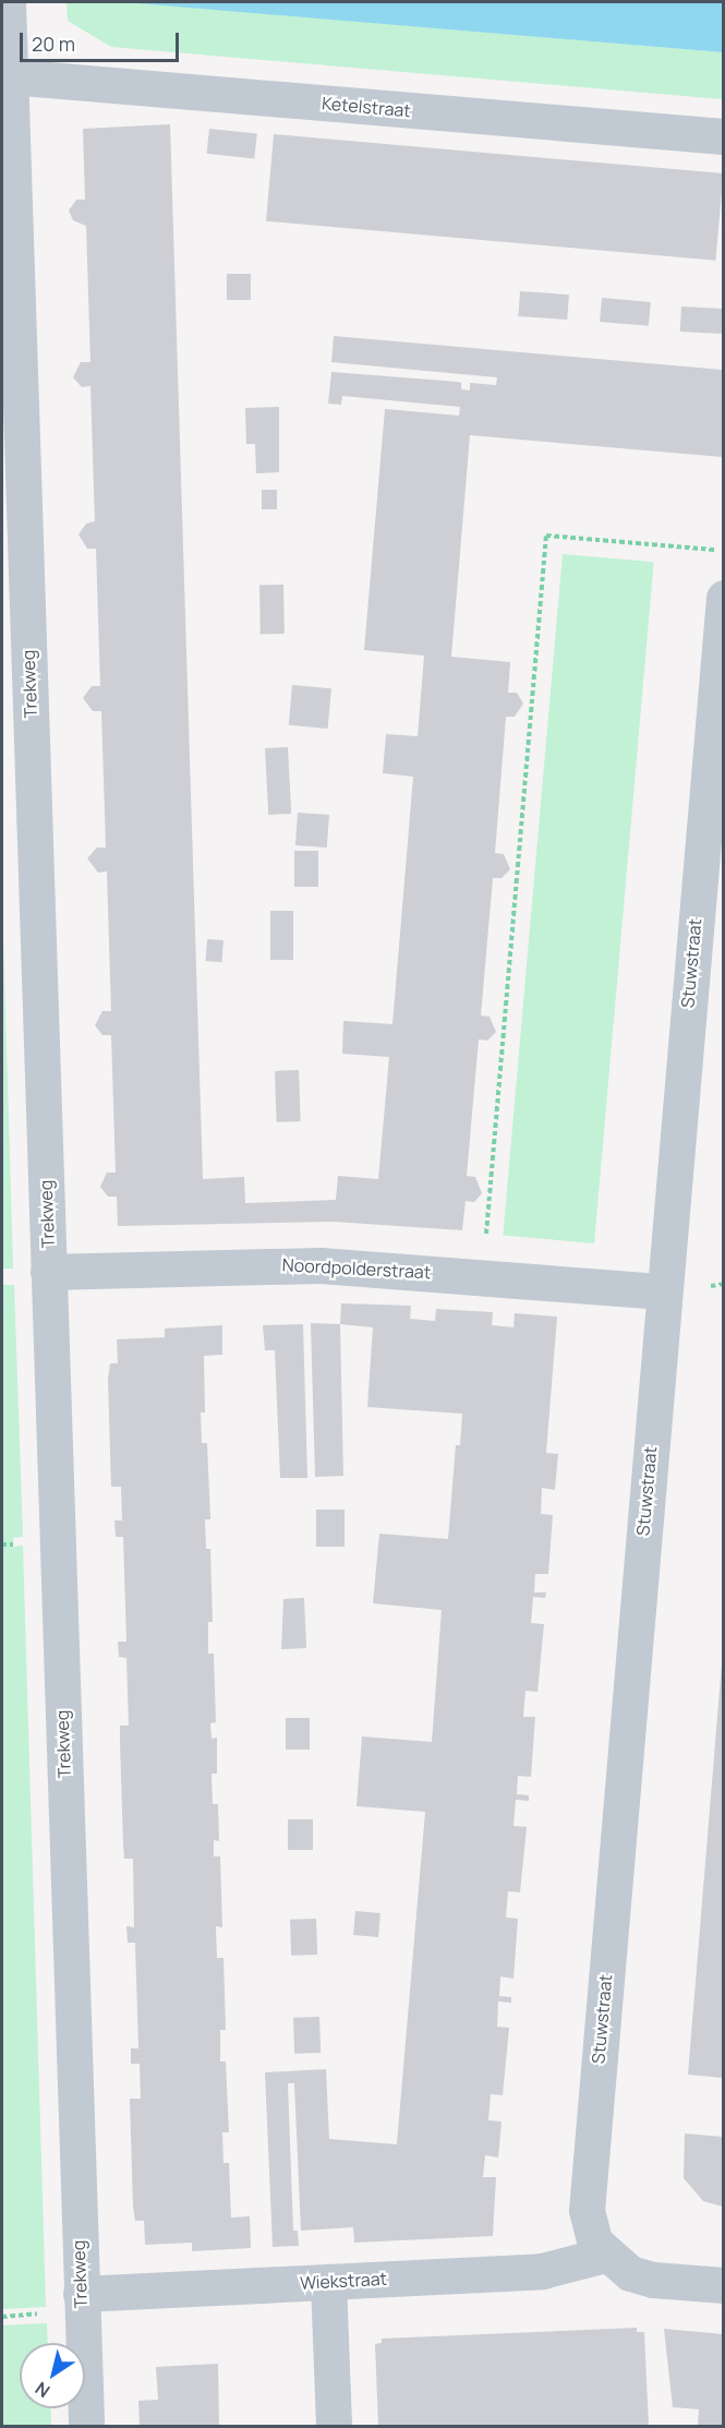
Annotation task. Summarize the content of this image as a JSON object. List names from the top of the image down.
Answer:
{
  "streets": {
    "street": [
      "Ketelstraat",
      "Trekweg",
      "Stuwstraat",
      "Noordpolderstraat",
      "Wiekstraat"
    ]
  },
  "crossings": [
    ["Ketelstraat", "Trekweg"],
    ["Trekweg", "Noordpolderstraat"],
    ["Trekweg", "Wiekstraat"],
    ["Stuwstraat", "Noordpolderstraat"],
    ["Stuwstraat", "Wiekstraat"]
  ],
  "scale_bar": "20 m",
  "north": "bottom left"
}
